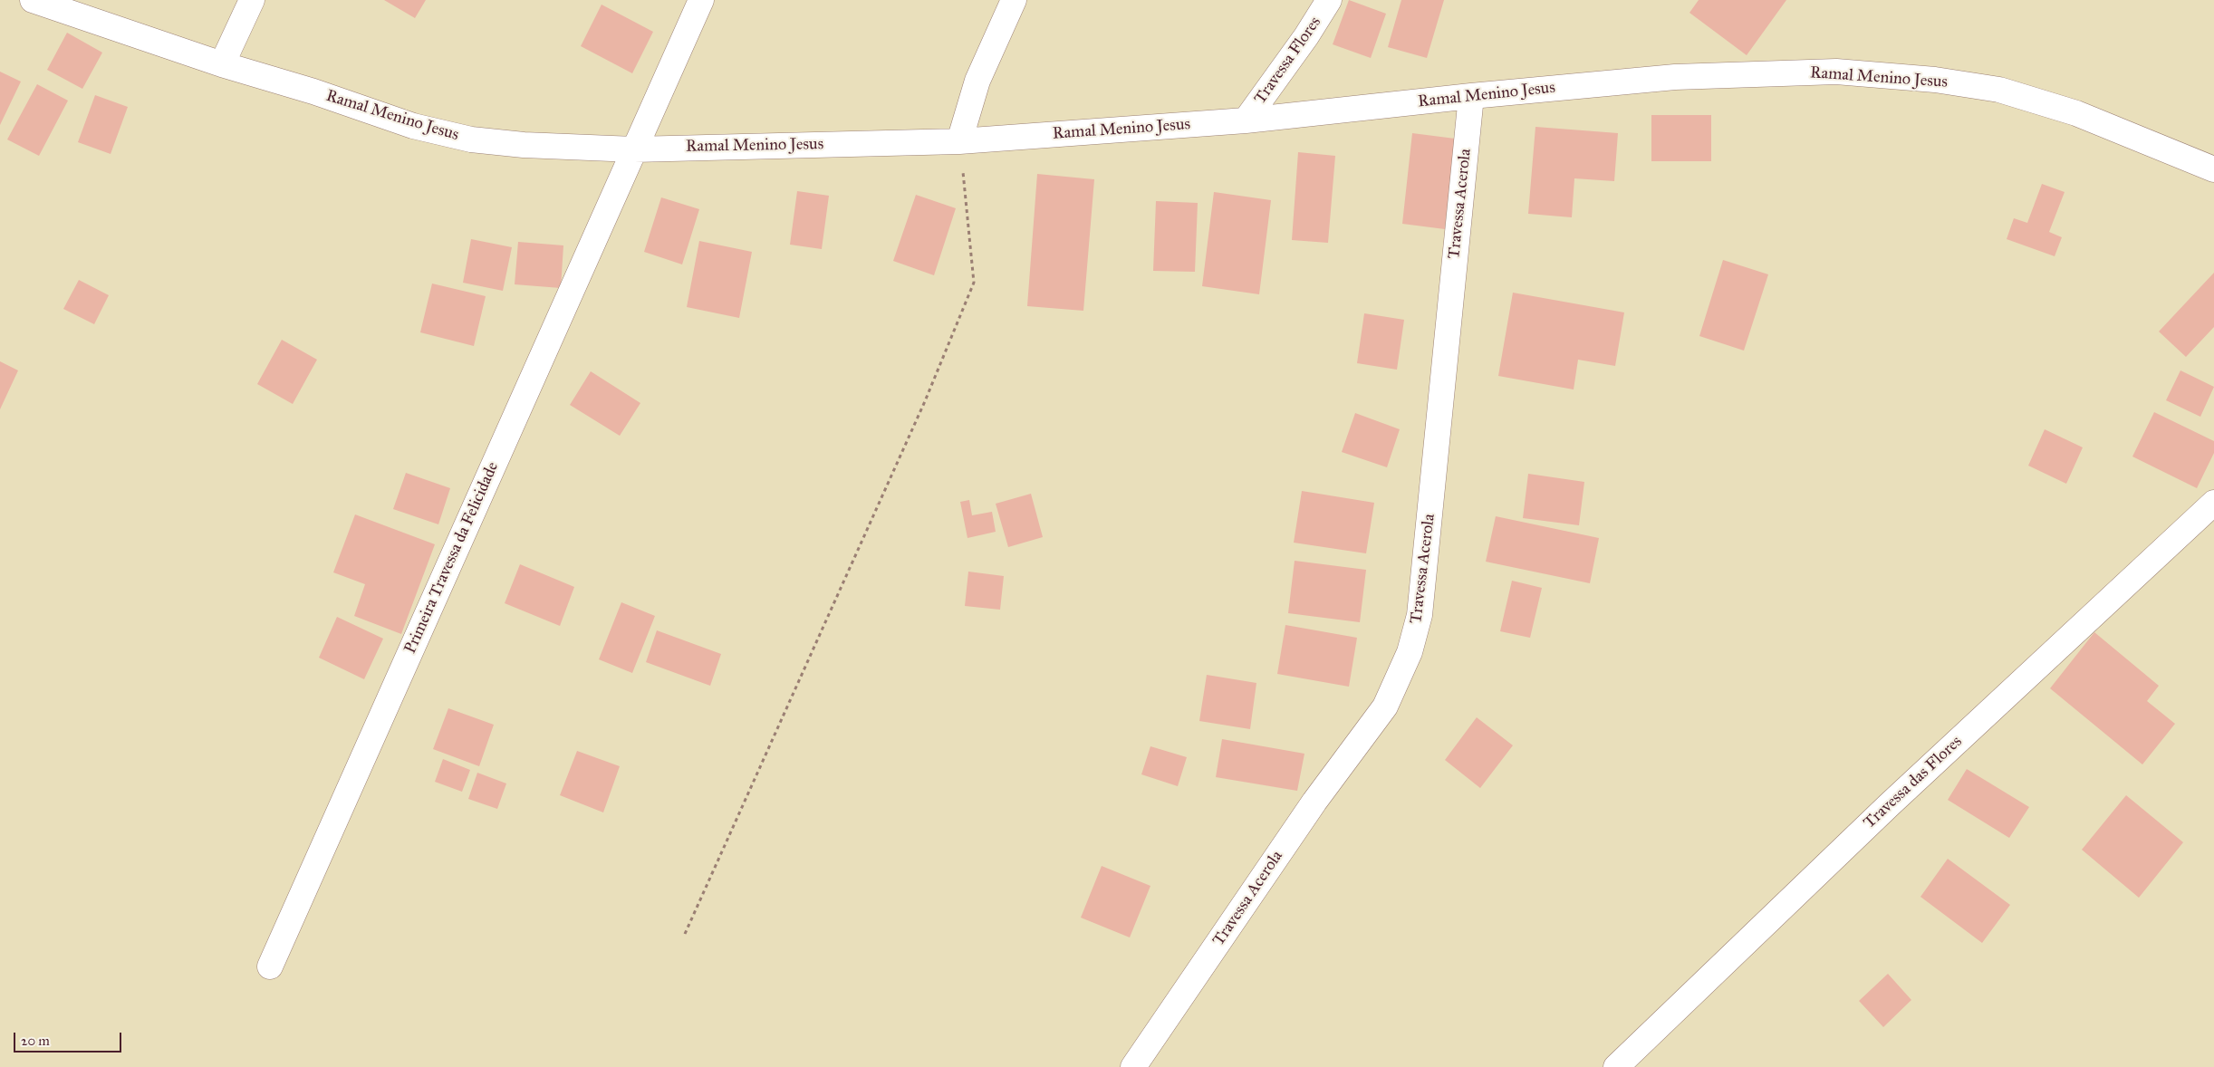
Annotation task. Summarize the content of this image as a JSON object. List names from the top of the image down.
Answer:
{
  "streets": {
    "street": [
      "Travessa Flores",
      "Ramal Menino Jesus",
      "Travessa Acerola",
      "Primeira Travessa da Felicidade",
      "Travessa das Flores"
    ]
  },
  "crossings": [
    ["Travessa Flores", "Ramal Menino Jesus"],
    ["Ramal Menino Jesus", "Travessa Acerola"],
    ["Ramal Menino Jesus", "Primeira Travessa da Felicidade"]
  ],
  "scale_bar": "20 m"
}
